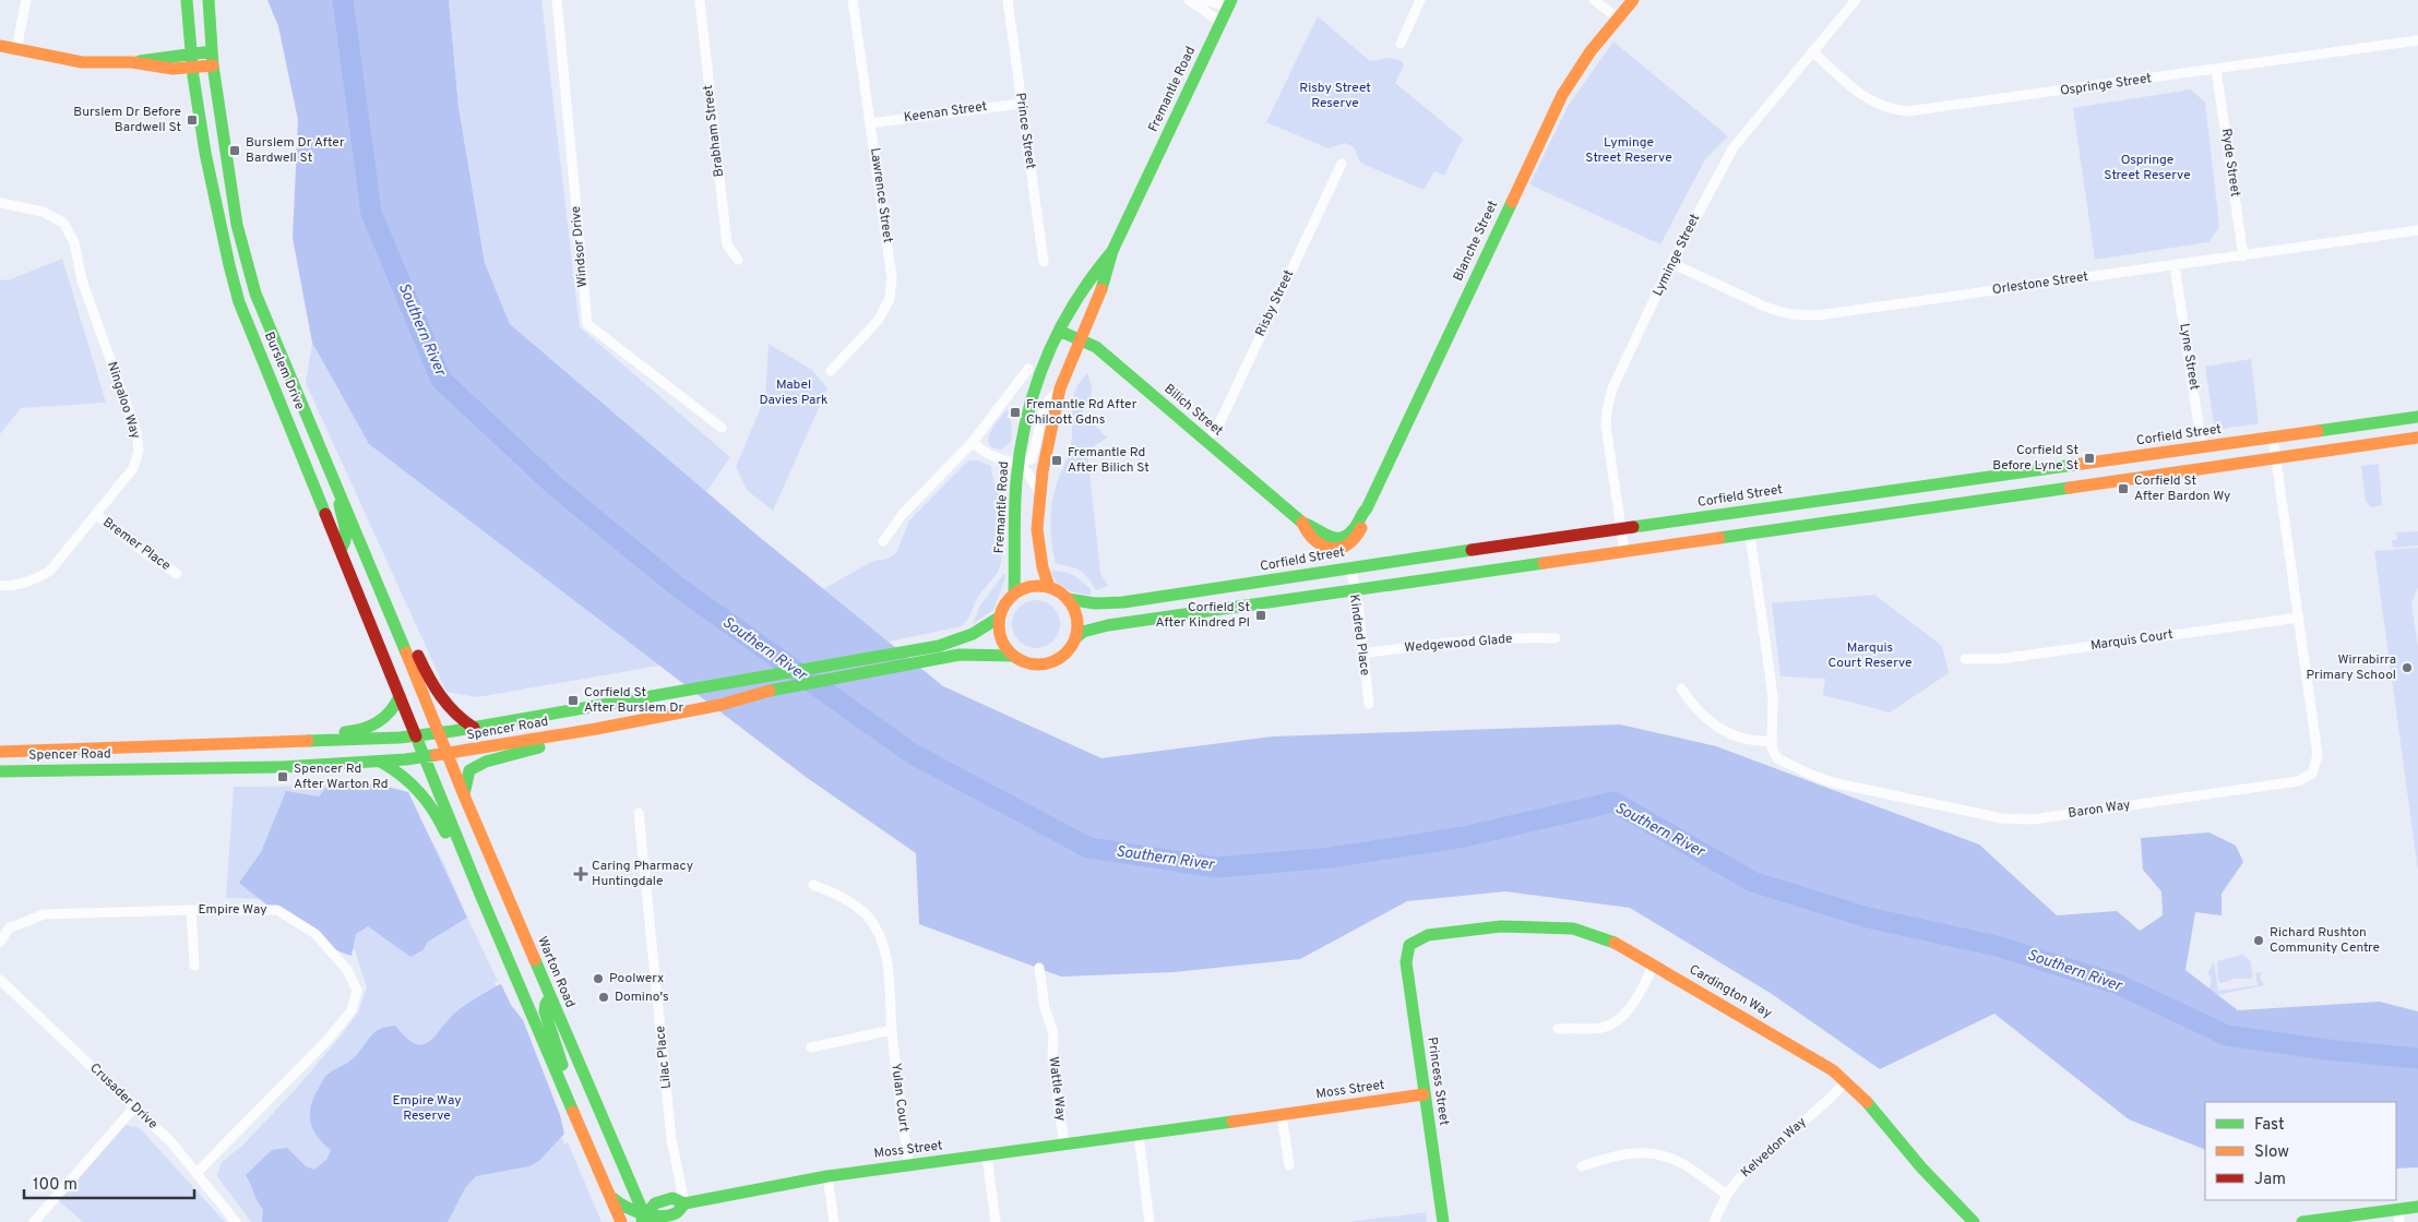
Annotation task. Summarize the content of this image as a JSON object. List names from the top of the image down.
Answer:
{
  "streets": {
    "main road": [
      "Fremantle Road",
      "Blanche Street",
      "Burslem Drive",
      "Bilich Street",
      "Corfield Street",
      "Spencer Road",
      "Warton Road",
      "Cardington Way",
      "Princess Street",
      "Moss Street"
    ],
    "street": [
      "Ospringe Street",
      "Keenan Street",
      "Brabham Street",
      "Prince Street",
      "Ryde Street",
      "Lawrence Street",
      "Windsor Drive",
      "Lyminge Street",
      "Orlestone Street",
      "Risby Street",
      "Lyne Street",
      "Ningaloo Way",
      "Bremer Place",
      "Kindred Place",
      "Marquis Court",
      "Wedgewood Glade",
      "Baron Way",
      "Empire Way",
      "Lilac Place",
      "Wattle Way",
      "Crusader Drive",
      "Yulan Court",
      "Kelvedon Way"
    ]
  },
  "crossings": [
    ["Ospringe Street", "Ryde Street"],
    ["Ospringe Street", "Lyminge Street"],
    ["Fremantle Road", "Bilich Street"],
    ["Fremantle Road", "Corfield Street"],
    ["Fremantle Road", "Spencer Road"],
    ["Keenan Street", "Prince Street"],
    ["Keenan Street", "Lawrence Street"],
    ["Ryde Street", "Orlestone Street"],
    ["Blanche Street", "Bilich Street"],
    ["Lyminge Street", "Orlestone Street"],
    ["Lyminge Street", "Corfield Street"],
    ["Orlestone Street", "Lyne Street"],
    ["Risby Street", "Bilich Street"],
    ["Lyne Street", "Corfield Street"],
    ["Burslem Drive", "Spencer Road"],
    ["Burslem Drive", "Warton Road"],
    ["Ningaloo Way", "Bremer Place"],
    ["Corfield Street", "Kindred Place"],
    ["Corfield Street", "Spencer Road"],
    ["Corfield Street", "Baron Way"],
    ["Kindred Place", "Wedgewood Glade"],
    ["Marquis Court", "Baron Way"],
    ["Spencer Road", "Warton Road"],
    ["Empire Way", "Crusader Drive"],
    ["Warton Road", "Moss Street"],
    ["Cardington Way", "Princess Street"],
    ["Cardington Way", "Kelvedon Way"],
    ["Lilac Place", "Moss Street"],
    ["Princess Street", "Moss Street"],
    ["Wattle Way", "Moss Street"],
    ["Moss Street", "Yulan Court"]
  ],
  "water": ["Southern River"],
  "parks": [
    "Risby Street Reserve",
    "Lyminge Street Reserve",
    "Ospringe Street Reserve",
    "Mabel Davies Park",
    "Marquis Court Reserve",
    "Empire Way Reserve"
  ],
  "places": {
    "transit": [
      "Burslem Dr Before Bardwell St",
      "Burslem Dr After Bardwell St",
      "Fremantle Rd After Chilcott Gdns",
      "Corfield St Before Lyne St",
      "Fremantle Rd After Bilich St",
      "Corfield St After Bardon Wy",
      "Corfield St After Kindred Pl",
      "Corfield St After Burslem Dr",
      "Spencer Rd After Warton Rd"
    ],
    "other": [
      "Wirrabirra Primary School",
      "Richard Rushton Community Centre",
      "Poolwerx",
      "Domino's"
    ],
    "health": ["Caring Pharmacy Huntingdale"]
  },
  "legend": ["Fast", "Slow", "Jam"],
  "scale_bar": "100 m"
}
